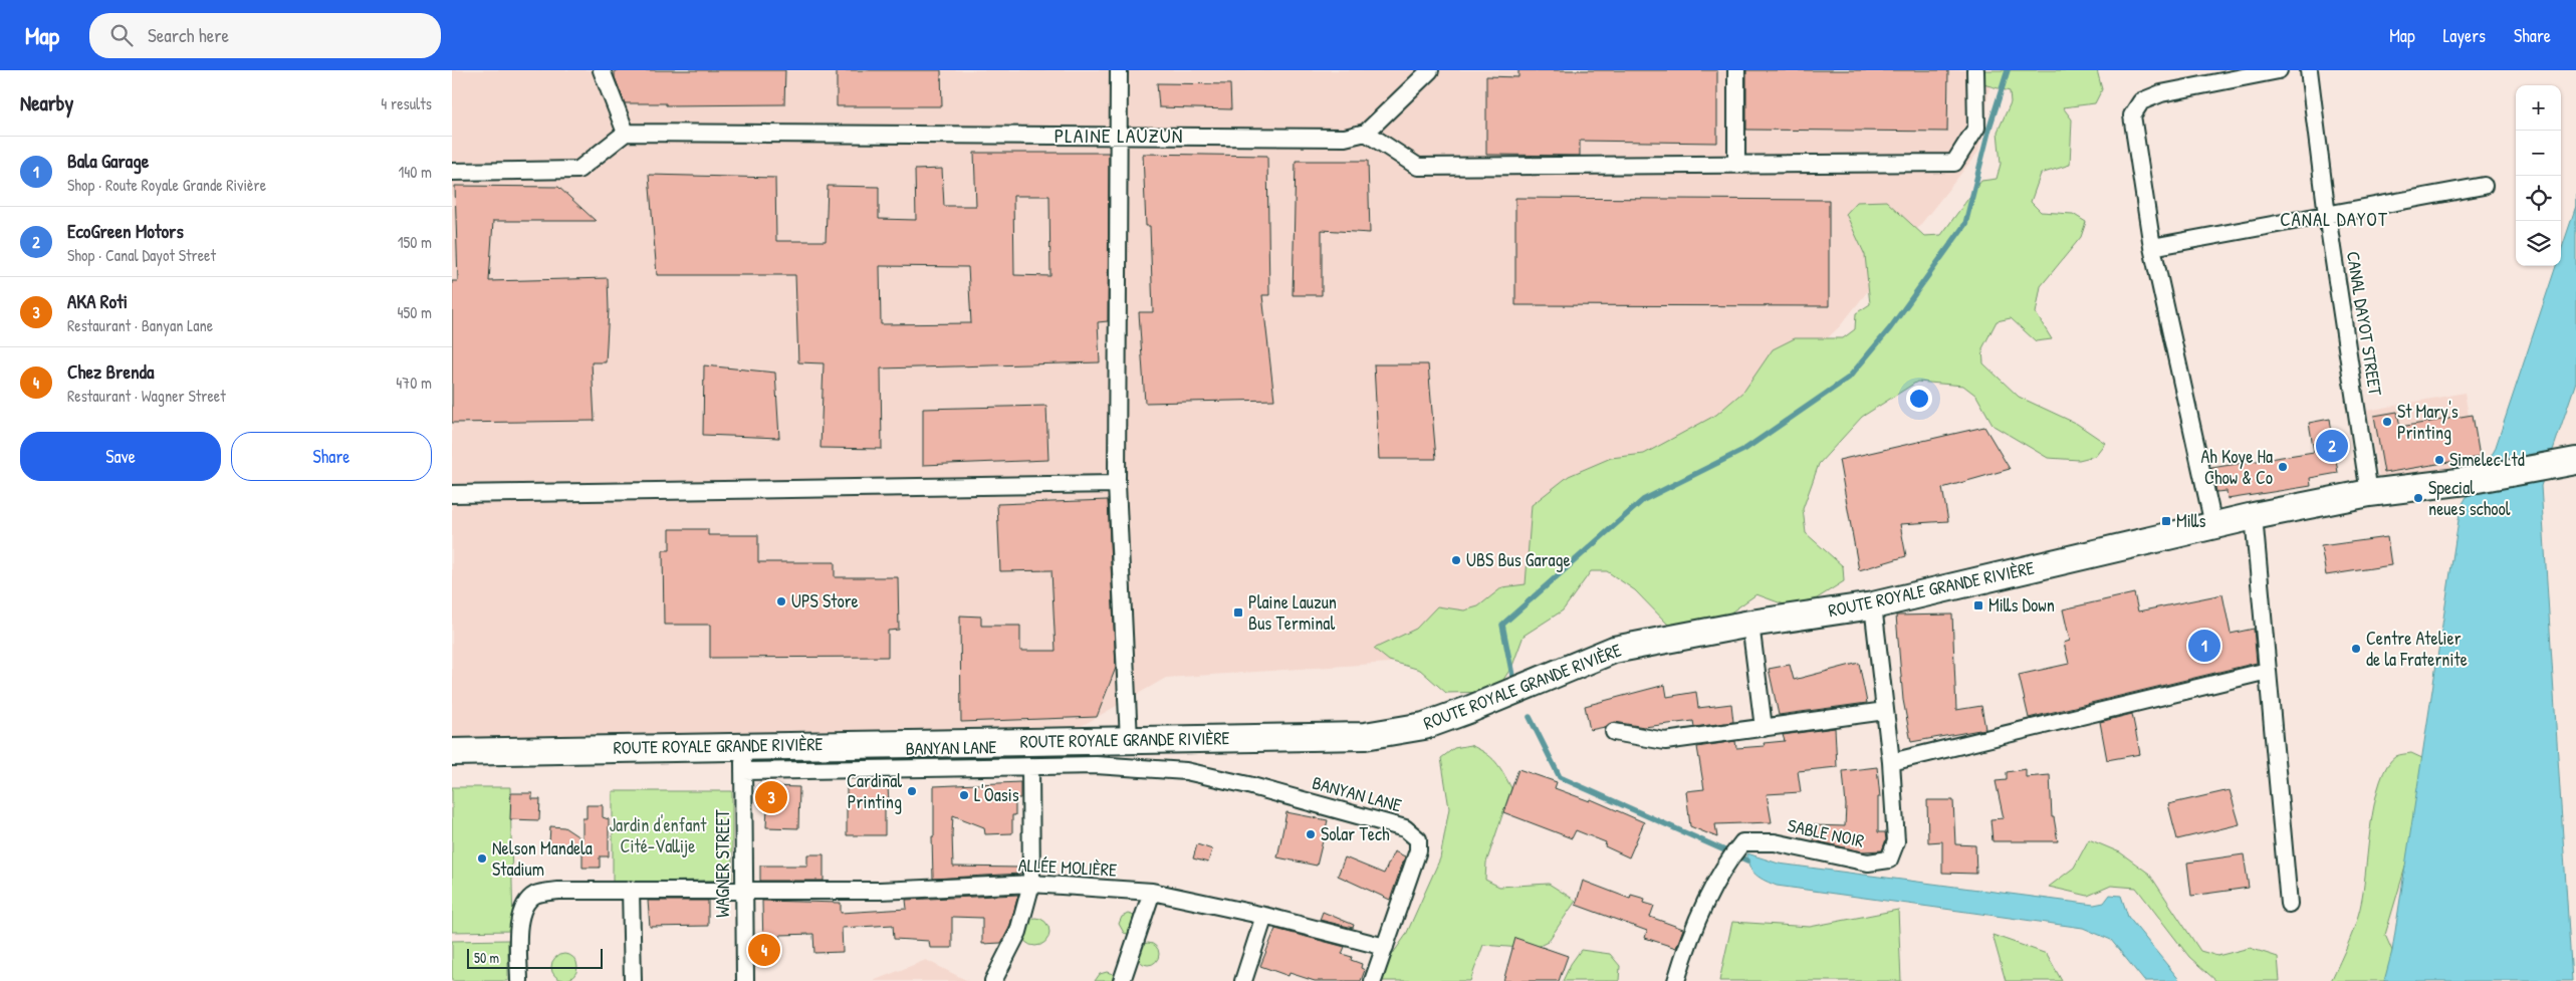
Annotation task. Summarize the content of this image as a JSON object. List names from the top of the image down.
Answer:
{
  "streets": {
    "main road": ["ROUTE ROYALE GRANDE RIVIÈRE"],
    "street": [
      "CANAL DAYOT STREET",
      "BANYAN LANE",
      "SABLE NOIR",
      "WAGNER STREET",
      "ALLÉE MOLIÈRE"
    ]
  },
  "crossings": [
    ["CANAL DAYOT STREET", "ROUTE ROYALE GRANDE RIVIÈRE"],
    ["ROUTE ROYALE GRANDE RIVIÈRE", "SABLE NOIR"],
    ["ROUTE ROYALE GRANDE RIVIÈRE", "WAGNER STREET"],
    ["BANYAN LANE", "WAGNER STREET"],
    ["BANYAN LANE", "ALLÉE MOLIÈRE"],
    ["WAGNER STREET", "ALLÉE MOLIÈRE"]
  ],
  "districts": ["PLAINE LAUZUN", "CANAL DAYOT"],
  "parks": ["Jardin d'enfant Cité-Vallije"],
  "places": {
    "other": [
      "St Mary's Printing",
      "Simelec Ltd",
      "Ah Koye Ha Chow & Co",
      "Special neues school",
      "UBS Bus Garage",
      "UPS Store",
      "Centre Atelier de la Fraternite",
      "Cardinal Printing",
      "L'Oasis",
      "Solar Tech",
      "Nelson Mandela Stadium"
    ],
    "transit": ["Mills", "Mills Down", "Plaine Lauzun Bus Terminal"]
  },
  "scale_bar": "50 m",
  "page": {
    "header": "Map",
    "search": "Search here",
    "nav": ["Map", "Layers", "Share"],
    "heading": ["Nearby", "4 results"],
    "map_buttons": ["+", "−"],
    "list": [
      {
        "mark": "1",
        "name": "Bala Garage",
        "note": "Shop · Route Royale Grande Rivière",
        "value": "140 m"
      },
      {
        "mark": "2",
        "name": "EcoGreen Motors",
        "note": "Shop · Canal Dayot Street",
        "value": "150 m"
      },
      {
        "mark": "3",
        "name": "AKA Roti",
        "note": "Restaurant · Banyan Lane",
        "value": "450 m"
      },
      {
        "mark": "4",
        "name": "Chez Brenda",
        "note": "Restaurant · Wagner Street",
        "value": "470 m"
      }
    ],
    "buttons": ["Save", "Share"],
    "pins": [
      "2",
      "1",
      "3",
      "4"
    ],
    "scale": "50 m"
  }
}
